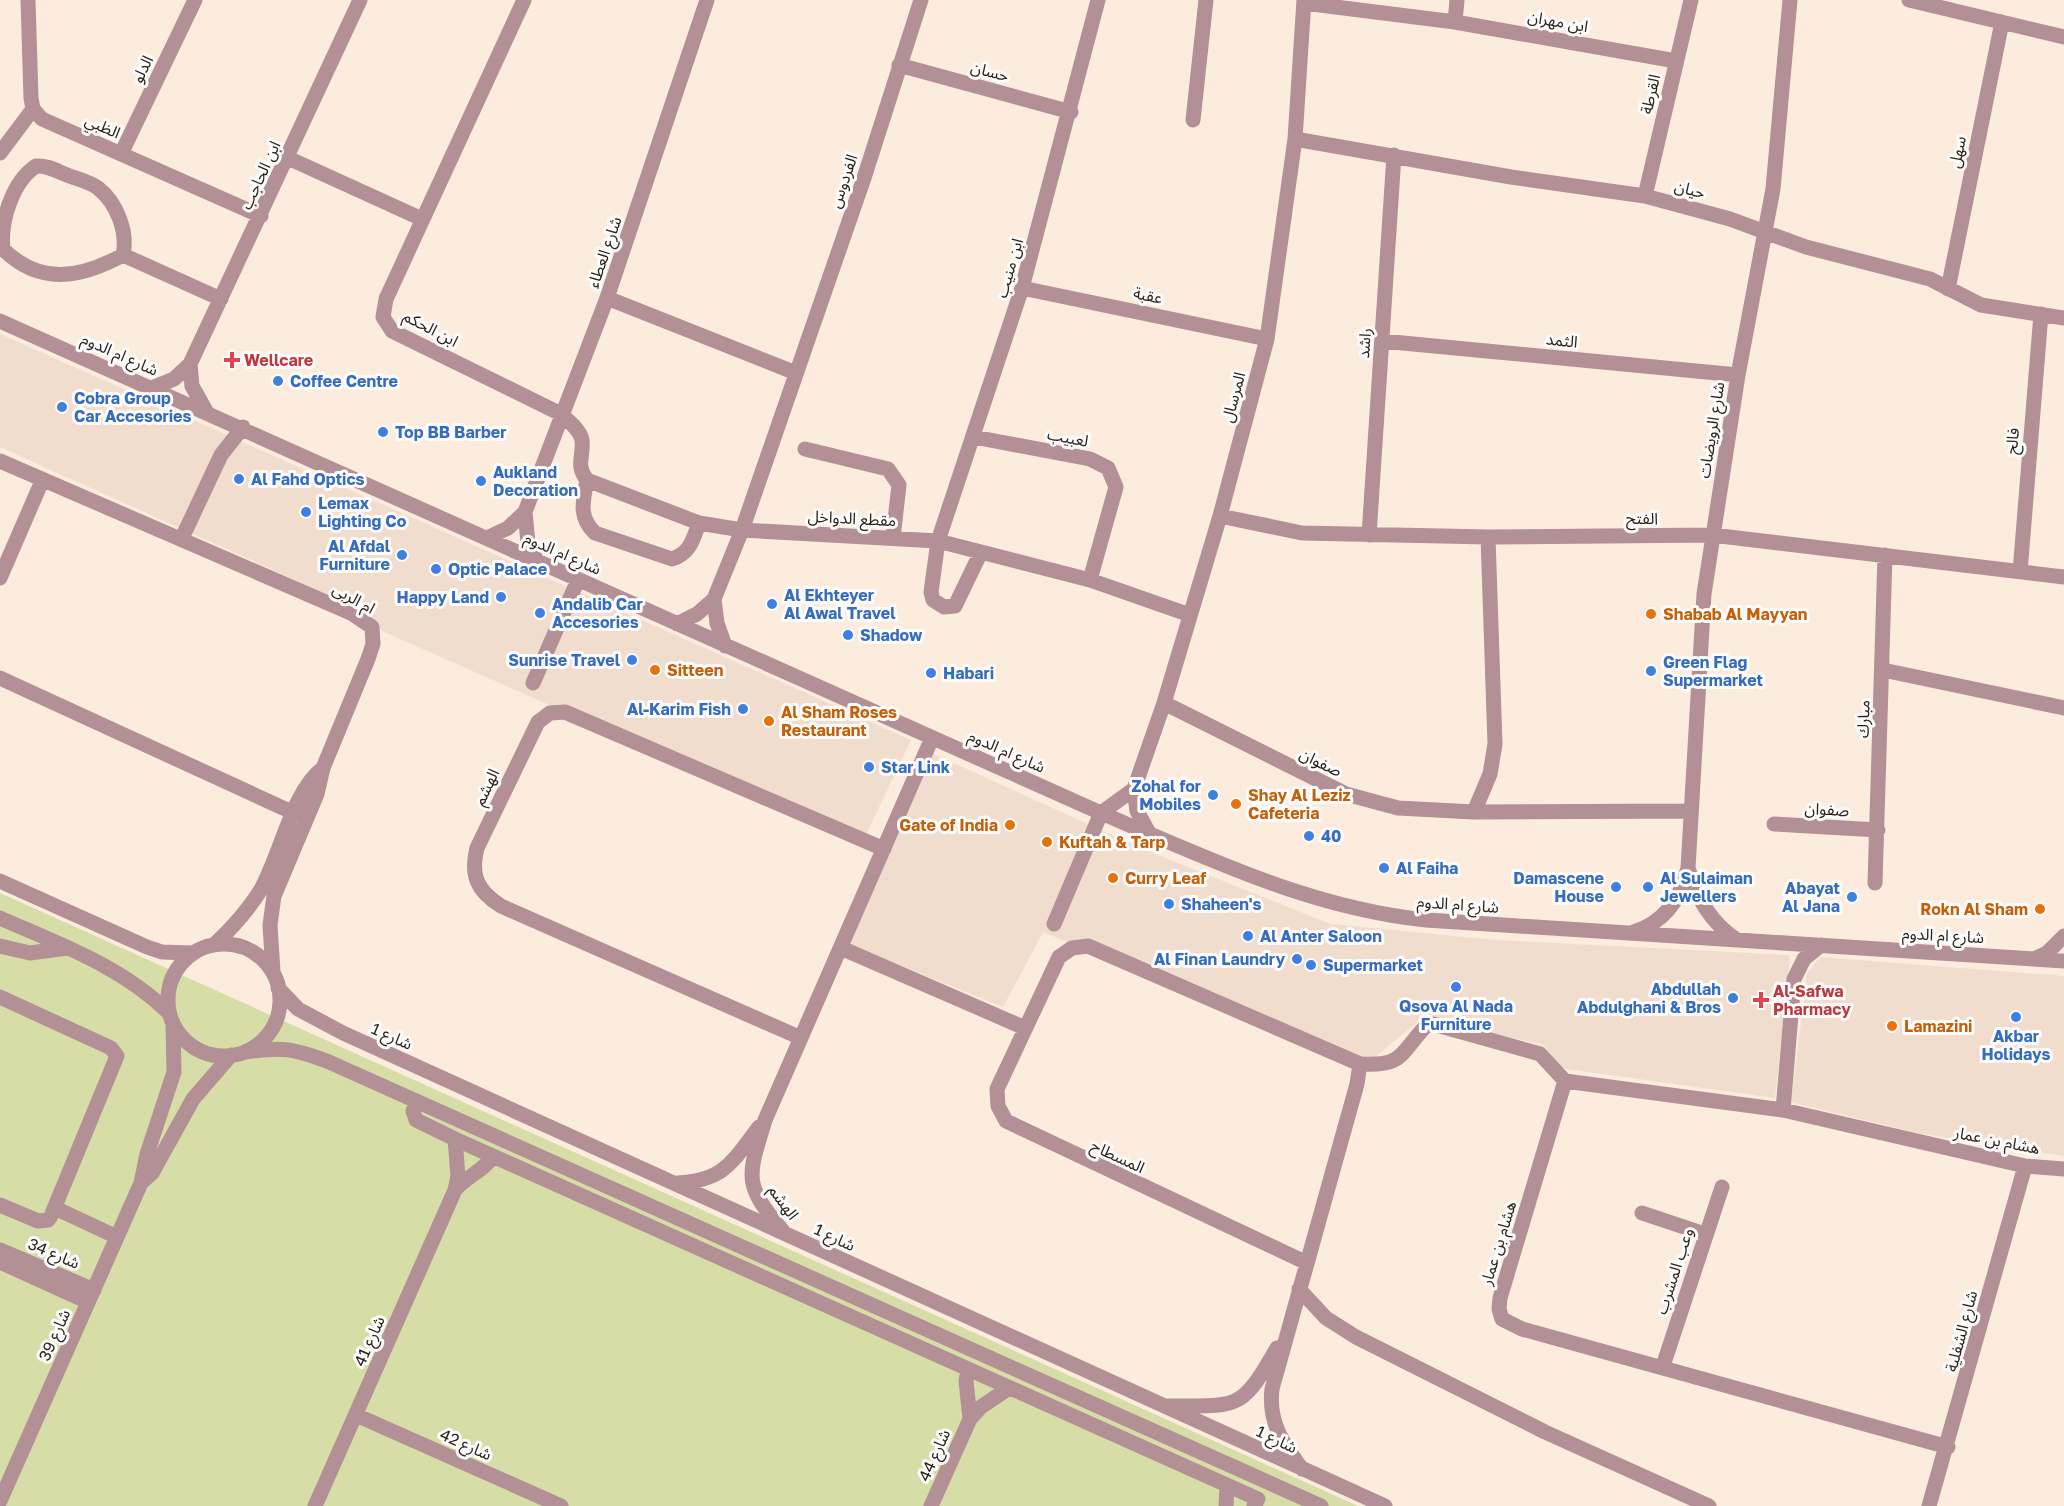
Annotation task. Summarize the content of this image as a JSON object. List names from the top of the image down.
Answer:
{
  "streets": {
    "street": [
      "ابن مهران",
      "الدلو",
      "حسان",
      "القرطة",
      "الظبي",
      "سهل",
      "ابن الحاجب",
      "الفردوس",
      "حيان",
      "شارع العطاء",
      "ابن منيب",
      "عقبة",
      "ابن الحكم",
      "الثمد",
      "راشد",
      "شارع ام الدوم",
      "المرسال",
      "شارع الرويضات",
      "لعبيب",
      "فالح",
      "مقطع الدواخل",
      "الفتح",
      "ام الربى",
      "مبارك",
      "صفوان",
      "الهشم",
      "شارع 1",
      "هشام بن عمار",
      "المسطاح",
      "شارع 34",
      "وعب المشرب",
      "شارع الشفلية",
      "شارع 39",
      "شارع 41",
      "شارع 42",
      "شارع 44"
    ]
  },
  "crossings": [
    ["ابن مهران", "القرطة"],
    ["ابن مهران", "المرسال"],
    ["الدلو", "الظبي"],
    ["حسان", "الفردوس"],
    ["حسان", "ابن منيب"],
    ["القرطة", "حيان"],
    ["الظبي", "ابن الحاجب"],
    ["سهل", "حيان"],
    ["ابن الحاجب", "شارع ام الدوم"],
    ["الفردوس", "شارع ام الدوم"],
    ["الفردوس", "مقطع الدواخل"],
    ["حيان", "راشد"],
    ["حيان", "المرسال"],
    ["حيان", "شارع الرويضات"],
    ["حيان", "فالح"],
    ["شارع العطاء", "ابن الحكم"],
    ["شارع العطاء", "شارع ام الدوم"],
    ["ابن منيب", "عقبة"],
    ["ابن منيب", "لعبيب"],
    ["ابن منيب", "مقطع الدواخل"],
    ["عقبة", "المرسال"],
    ["الثمد", "راشد"],
    ["الثمد", "شارع الرويضات"],
    ["راشد", "الفتح"],
    ["شارع ام الدوم", "شارع الرويضات"],
    ["شارع ام الدوم", "الهشم"],
    ["المرسال", "مقطع الدواخل"],
    ["المرسال", "الفتح"],
    ["المرسال", "صفوان"],
    ["شارع الرويضات", "الفتح"],
    ["شارع الرويضات", "صفوان"],
    ["لعبيب", "مقطع الدواخل"],
    ["فالح", "الفتح"],
    ["الفتح", "مبارك"],
    ["ام الربى", "شارع 1"],
    ["ام الربى", "شارع 39"],
    ["مبارك", "صفوان"],
    ["الهشم", "شارع 1"],
    ["شارع 1", "شارع 39"],
    ["هشام بن عمار", "المسطاح"],
    ["هشام بن عمار", "وعب المشرب"],
    ["هشام بن عمار", "شارع الشفلية"],
    ["شارع 34", "شارع 39"],
    ["شارع 41", "شارع 42"]
  ],
  "places": {
    "health": ["Wellcare", "Al-Safwa Pharmacy"],
    "other": [
      "Coffee Centre",
      "Cobra Group Car Accesories",
      "Top BB Barber",
      "Al Fahd Optics",
      "Aukland Decoration",
      "Lemax Lighting Co",
      "Al Afdal Furniture",
      "Optic Palace",
      "Happy Land",
      "Al Ekhteyer Al Awal Travel",
      "Andalib Car Accesories",
      "Shabab Al Mayyan",
      "Shadow",
      "Sunrise Travel",
      "Sitteen",
      "Green Flag Supermarket",
      "Habari",
      "Al-Karim Fish",
      "Al Sham Roses Restaurant",
      "Star Link",
      "Zohal for Mobiles",
      "Shay Al Leziz Cafeteria",
      "Gate of India",
      "40",
      "Kuftah & Tarp",
      "Al Faiha",
      "Curry Leaf",
      "Damascene House",
      "Al Sulaiman Jewellers",
      "Abayat Al Jana",
      "Shaheen's",
      "Rokn Al Sham",
      "Al Anter Saloon",
      "Al Finan Laundry",
      "Supermarket",
      "Qsova Al Nada Furniture",
      "Abdullah Abdulghani & Bros",
      "Akbar Holidays",
      "Lamazini"
    ]
  }
}
